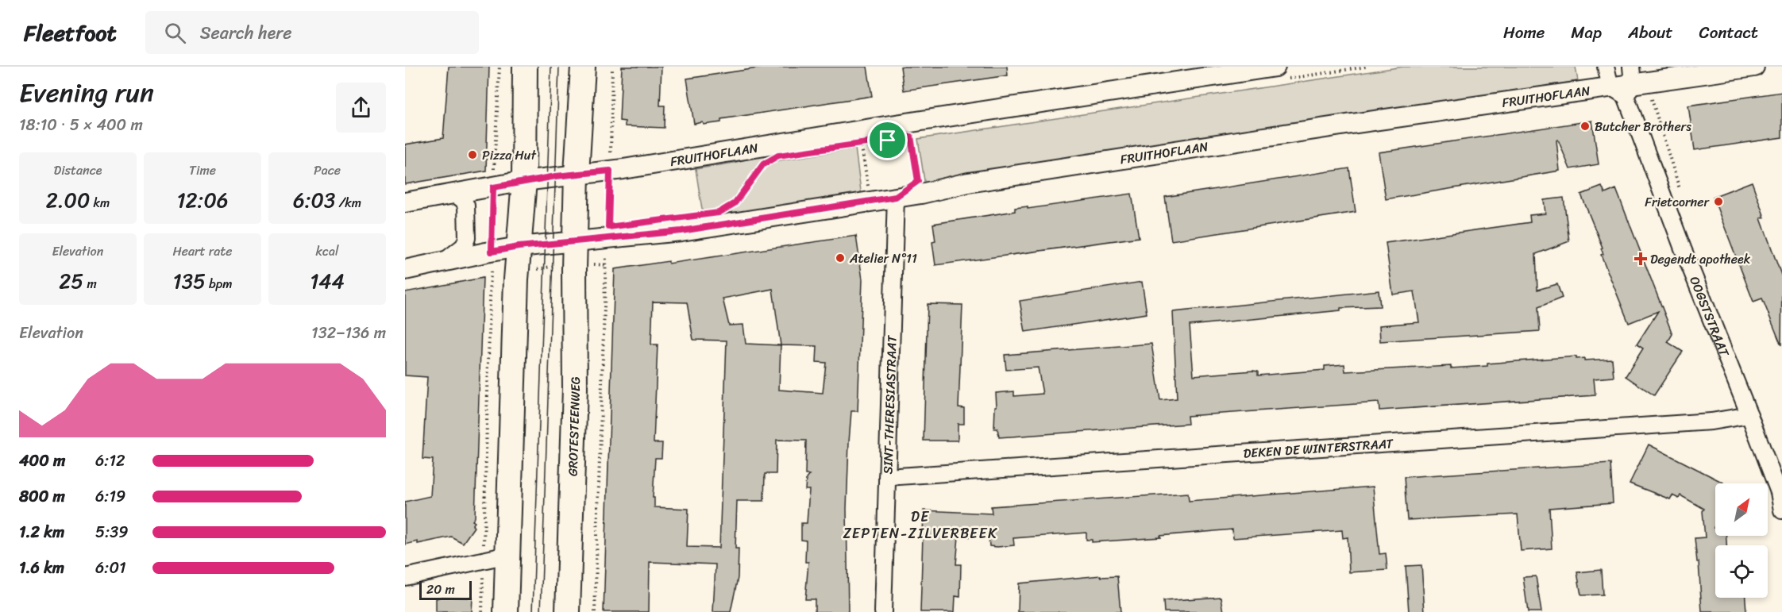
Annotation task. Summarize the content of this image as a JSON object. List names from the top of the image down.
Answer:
{
  "streets": {
    "main road": ["GROTESTEENWEG"],
    "street": [
      "FRUITHOFLAAN",
      "OOGSTSTRAAT",
      "SINT-THERESIASTRAAT",
      "DEKEN DE WINTERSTRAAT"
    ]
  },
  "crossings": [
    ["FRUITHOFLAAN", "OOGSTSTRAAT"],
    ["FRUITHOFLAAN", "SINT-THERESIASTRAAT"],
    ["FRUITHOFLAAN", "GROTESTEENWEG"],
    ["OOGSTSTRAAT", "DEKEN DE WINTERSTRAAT"],
    ["SINT-THERESIASTRAAT", "DEKEN DE WINTERSTRAAT"]
  ],
  "districts": ["DE ZEPTEN-ZILVERBEEK"],
  "places": {
    "other": [
      "Butcher Brothers",
      "Pizza Hut",
      "Frietcorner",
      "Atelier N°11"
    ],
    "health": ["Degendt apotheek"]
  },
  "scale_bar": "20 m",
  "north": "top right",
  "page": {
    "header": "Fleetfoot",
    "search": "Search here",
    "nav": [
      "Home",
      "Map",
      "About",
      "Contact"
    ],
    "heading": ["Evening run", "18:10 · 5 × 400 m"],
    "stats": [
      ["Distance", "2.00 km"],
      ["Time", "12:06"],
      ["Pace", "6:03 /km"],
      ["Elevation", "25 m"],
      ["Heart rate", "135 bpm"],
      ["kcal", "144"]
    ],
    "chart": ["Elevation", "132–136 m"],
    "list": [
      {
        "name": "400 m",
        "note": "6:12"
      },
      {
        "name": "800 m",
        "note": "6:19"
      },
      {
        "name": "1.2 km",
        "note": "5:39"
      },
      {
        "name": "1.6 km",
        "note": "6:01"
      }
    ],
    "scale": "20 m"
  }
}
